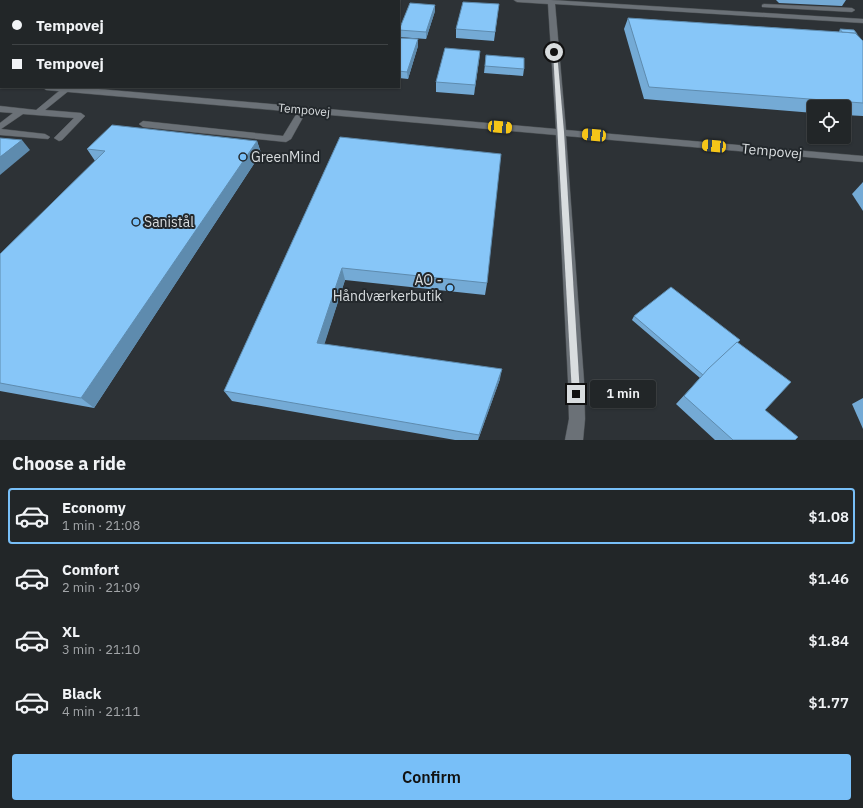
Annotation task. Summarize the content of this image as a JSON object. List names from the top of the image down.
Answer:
{
  "streets": {
    "street": ["Tempovej"]
  },
  "places": ["GreenMind", "Sanistål", "AO - Håndværkerbutik"],
  "page": {
    "banner": ["Tempovej", "Tempovej"],
    "bubble": "1 min",
    "heading": "Choose a ride",
    "list": [
      {
        "name": "Economy",
        "note": "1 min · 21:08",
        "value": "$1.08"
      },
      {
        "name": "Comfort",
        "note": "2 min · 21:09",
        "value": "$1.46"
      },
      {
        "name": "XL",
        "note": "3 min · 21:10",
        "value": "$1.84"
      },
      {
        "name": "Black",
        "note": "4 min · 21:11",
        "value": "$1.77"
      }
    ],
    "buttons": "Confirm"
  }
}
